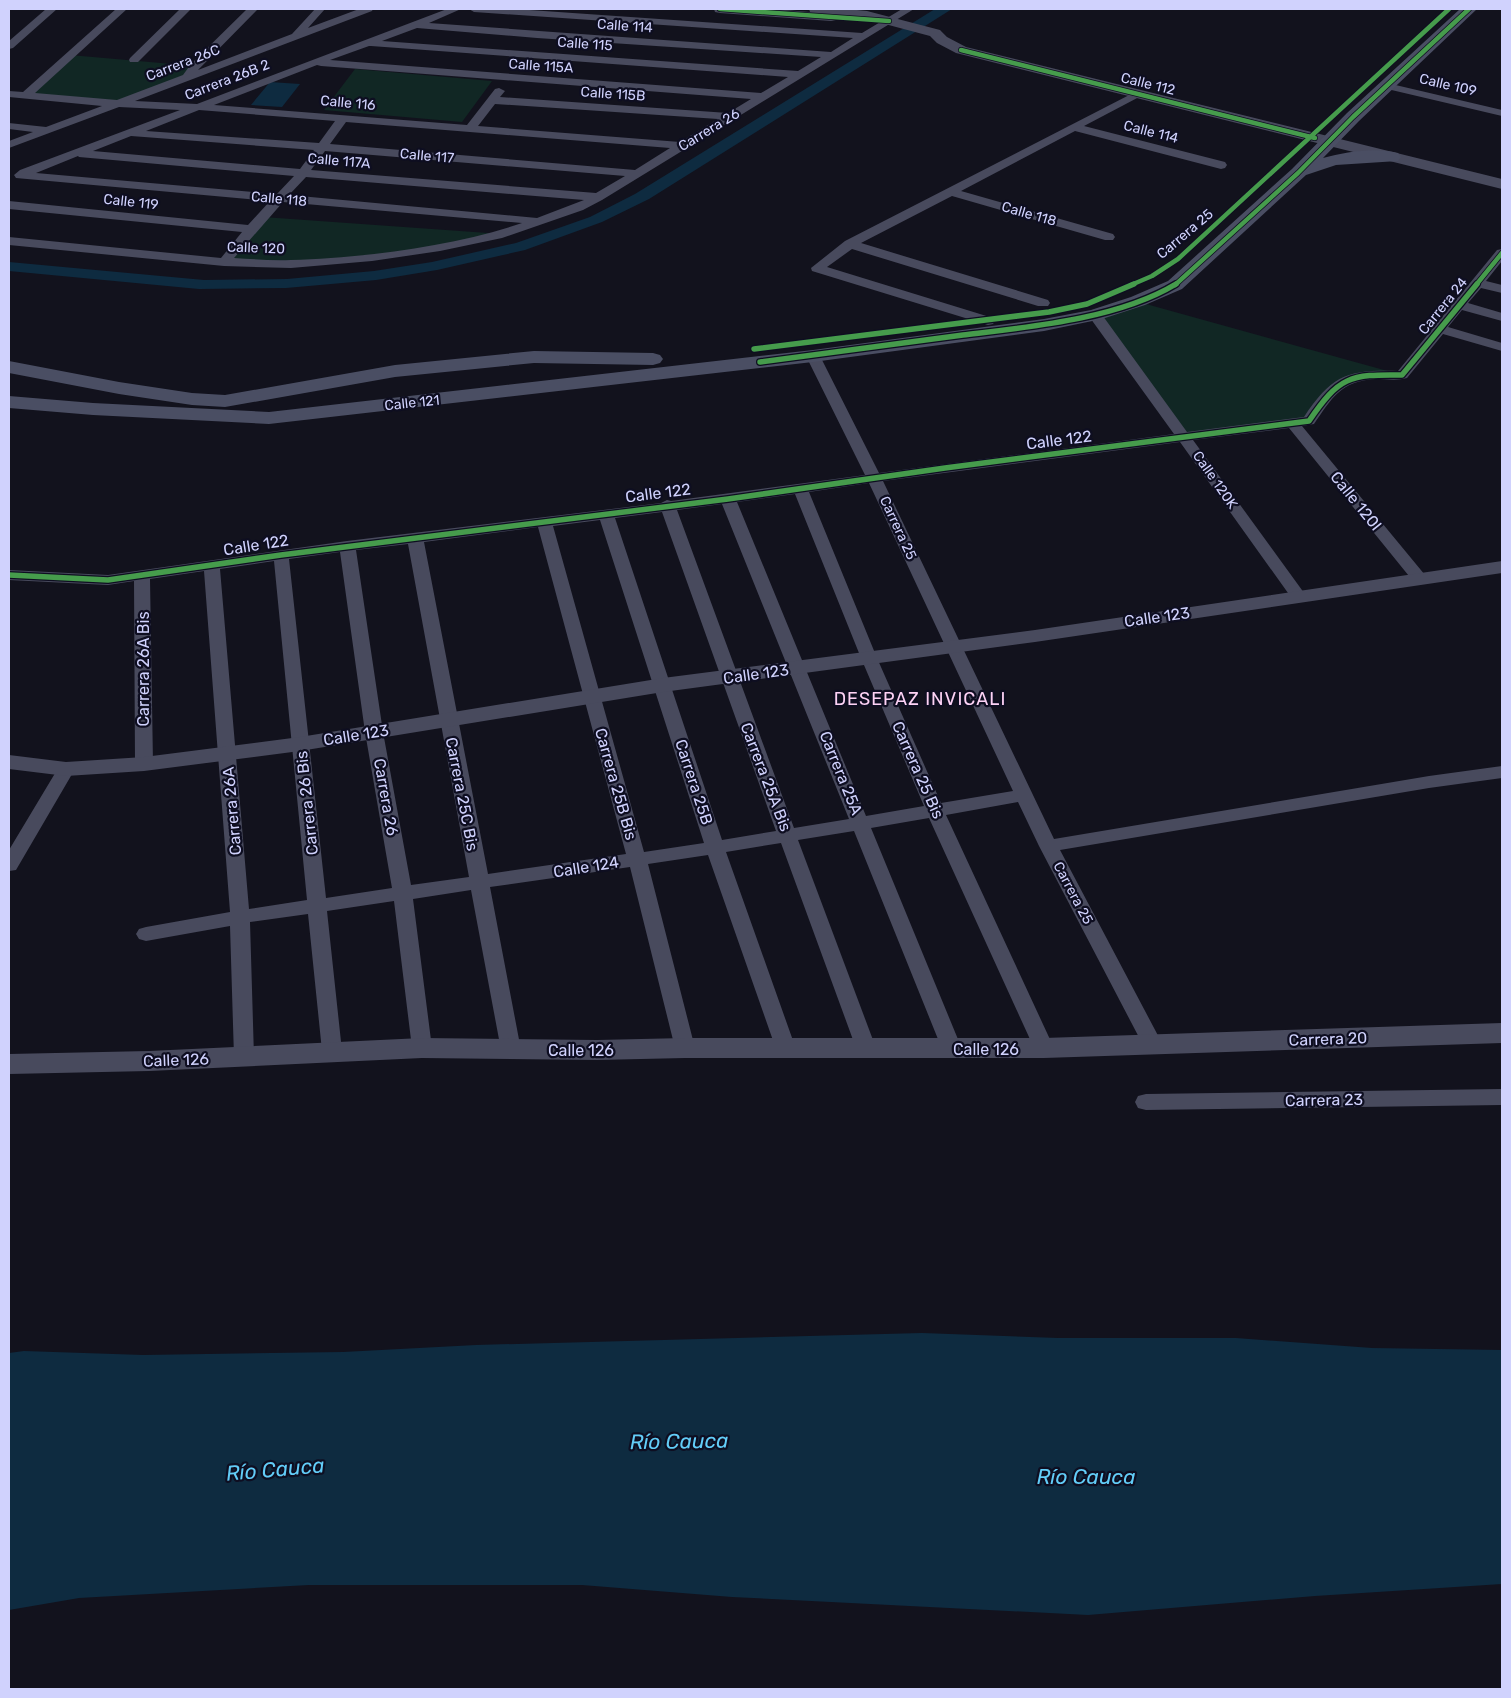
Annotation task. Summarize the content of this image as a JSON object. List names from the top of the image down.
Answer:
{
  "streets": {
    "main road": ["Carrera 25", "Calle 121"],
    "street": [
      "Calle 114",
      "Calle 115",
      "Carrera 26C",
      "Calle 115A",
      "Carrera 26B 2",
      "Calle 112",
      "Calle 109",
      "Calle 115B",
      "Calle 116",
      "Carrera 26",
      "Calle 117",
      "Calle 117A",
      "Calle 118",
      "Calle 119",
      "Calle 120",
      "Carrera 24",
      "Calle 122",
      "Calle 120K",
      "Calle 120I",
      "Calle 123",
      "Carrera 26A Bis",
      "Carrera 25 Bis",
      "Carrera 25A",
      "Carrera 25A Bis",
      "Carrera 25B",
      "Carrera 25B Bis",
      "Carrera 25C Bis",
      "Carrera 26 Bis",
      "Carrera 26A",
      "Calle 124",
      "Carrera 20",
      "Calle 126",
      "Carrera 23"
    ]
  },
  "crossings": [
    ["Calle 114", "Carrera 26B 2"],
    ["Calle 114", "Carrera 26"],
    ["Calle 115", "Carrera 26B 2"],
    ["Calle 115", "Carrera 26"],
    ["Carrera 26C", "Calle 116"],
    ["Calle 115A", "Carrera 26B 2"],
    ["Calle 115A", "Carrera 26"],
    ["Carrera 26B 2", "Calle 116"],
    ["Carrera 26B 2", "Calle 117"],
    ["Carrera 26B 2", "Calle 117A"],
    ["Carrera 26B 2", "Calle 118"],
    ["Calle 112", "Carrera 26"],
    ["Calle 112", "Carrera 25"],
    ["Calle 109", "Carrera 25"],
    ["Calle 115B", "Carrera 26"],
    ["Calle 116", "Carrera 26"],
    ["Carrera 26", "Calle 117"],
    ["Carrera 26", "Calle 117A"],
    ["Carrera 26", "Calle 118"],
    ["Carrera 26", "Calle 120"],
    ["Carrera 26", "Calle 122"],
    ["Carrera 26", "Calle 123"],
    ["Carrera 26", "Calle 124"],
    ["Carrera 26", "Calle 126"],
    ["Carrera 25", "Calle 121"],
    ["Carrera 25", "Calle 122"],
    ["Carrera 25", "Calle 120K"],
    ["Carrera 25", "Calle 123"],
    ["Carrera 25", "Calle 124"],
    ["Carrera 25", "Carrera 20"],
    ["Carrera 25", "Calle 126"],
    ["Carrera 24", "Calle 122"],
    ["Calle 122", "Calle 120K"],
    ["Calle 122", "Calle 120I"],
    ["Calle 122", "Carrera 26A Bis"],
    ["Calle 122", "Carrera 25 Bis"],
    ["Calle 122", "Carrera 25A"],
    ["Calle 122", "Carrera 25A Bis"],
    ["Calle 122", "Carrera 25B"],
    ["Calle 122", "Carrera 25B Bis"],
    ["Calle 122", "Carrera 25C Bis"],
    ["Calle 122", "Carrera 26 Bis"],
    ["Calle 122", "Carrera 26A"],
    ["Calle 120K", "Calle 123"],
    ["Calle 120I", "Calle 123"],
    ["Calle 123", "Carrera 26A Bis"],
    ["Calle 123", "Carrera 25 Bis"],
    ["Calle 123", "Carrera 25A"],
    ["Calle 123", "Carrera 25A Bis"],
    ["Calle 123", "Carrera 25B"],
    ["Calle 123", "Carrera 25B Bis"],
    ["Calle 123", "Carrera 25C Bis"],
    ["Calle 123", "Carrera 26 Bis"],
    ["Calle 123", "Carrera 26A"],
    ["Carrera 25 Bis", "Calle 124"],
    ["Carrera 25 Bis", "Calle 126"],
    ["Carrera 25A", "Calle 124"],
    ["Carrera 25A", "Calle 126"],
    ["Carrera 25A Bis", "Calle 124"],
    ["Carrera 25A Bis", "Calle 126"],
    ["Carrera 25B", "Calle 124"],
    ["Carrera 25B", "Calle 126"],
    ["Carrera 25B Bis", "Calle 124"],
    ["Carrera 25B Bis", "Calle 126"],
    ["Carrera 25C Bis", "Calle 124"],
    ["Carrera 25C Bis", "Calle 126"],
    ["Carrera 26 Bis", "Calle 124"],
    ["Carrera 26 Bis", "Calle 126"],
    ["Carrera 26A", "Calle 124"],
    ["Carrera 26A", "Calle 126"],
    ["Carrera 20", "Calle 126"]
  ],
  "districts": ["DESEPAZ INVICALI"],
  "water": ["Río Cauca"]
}
